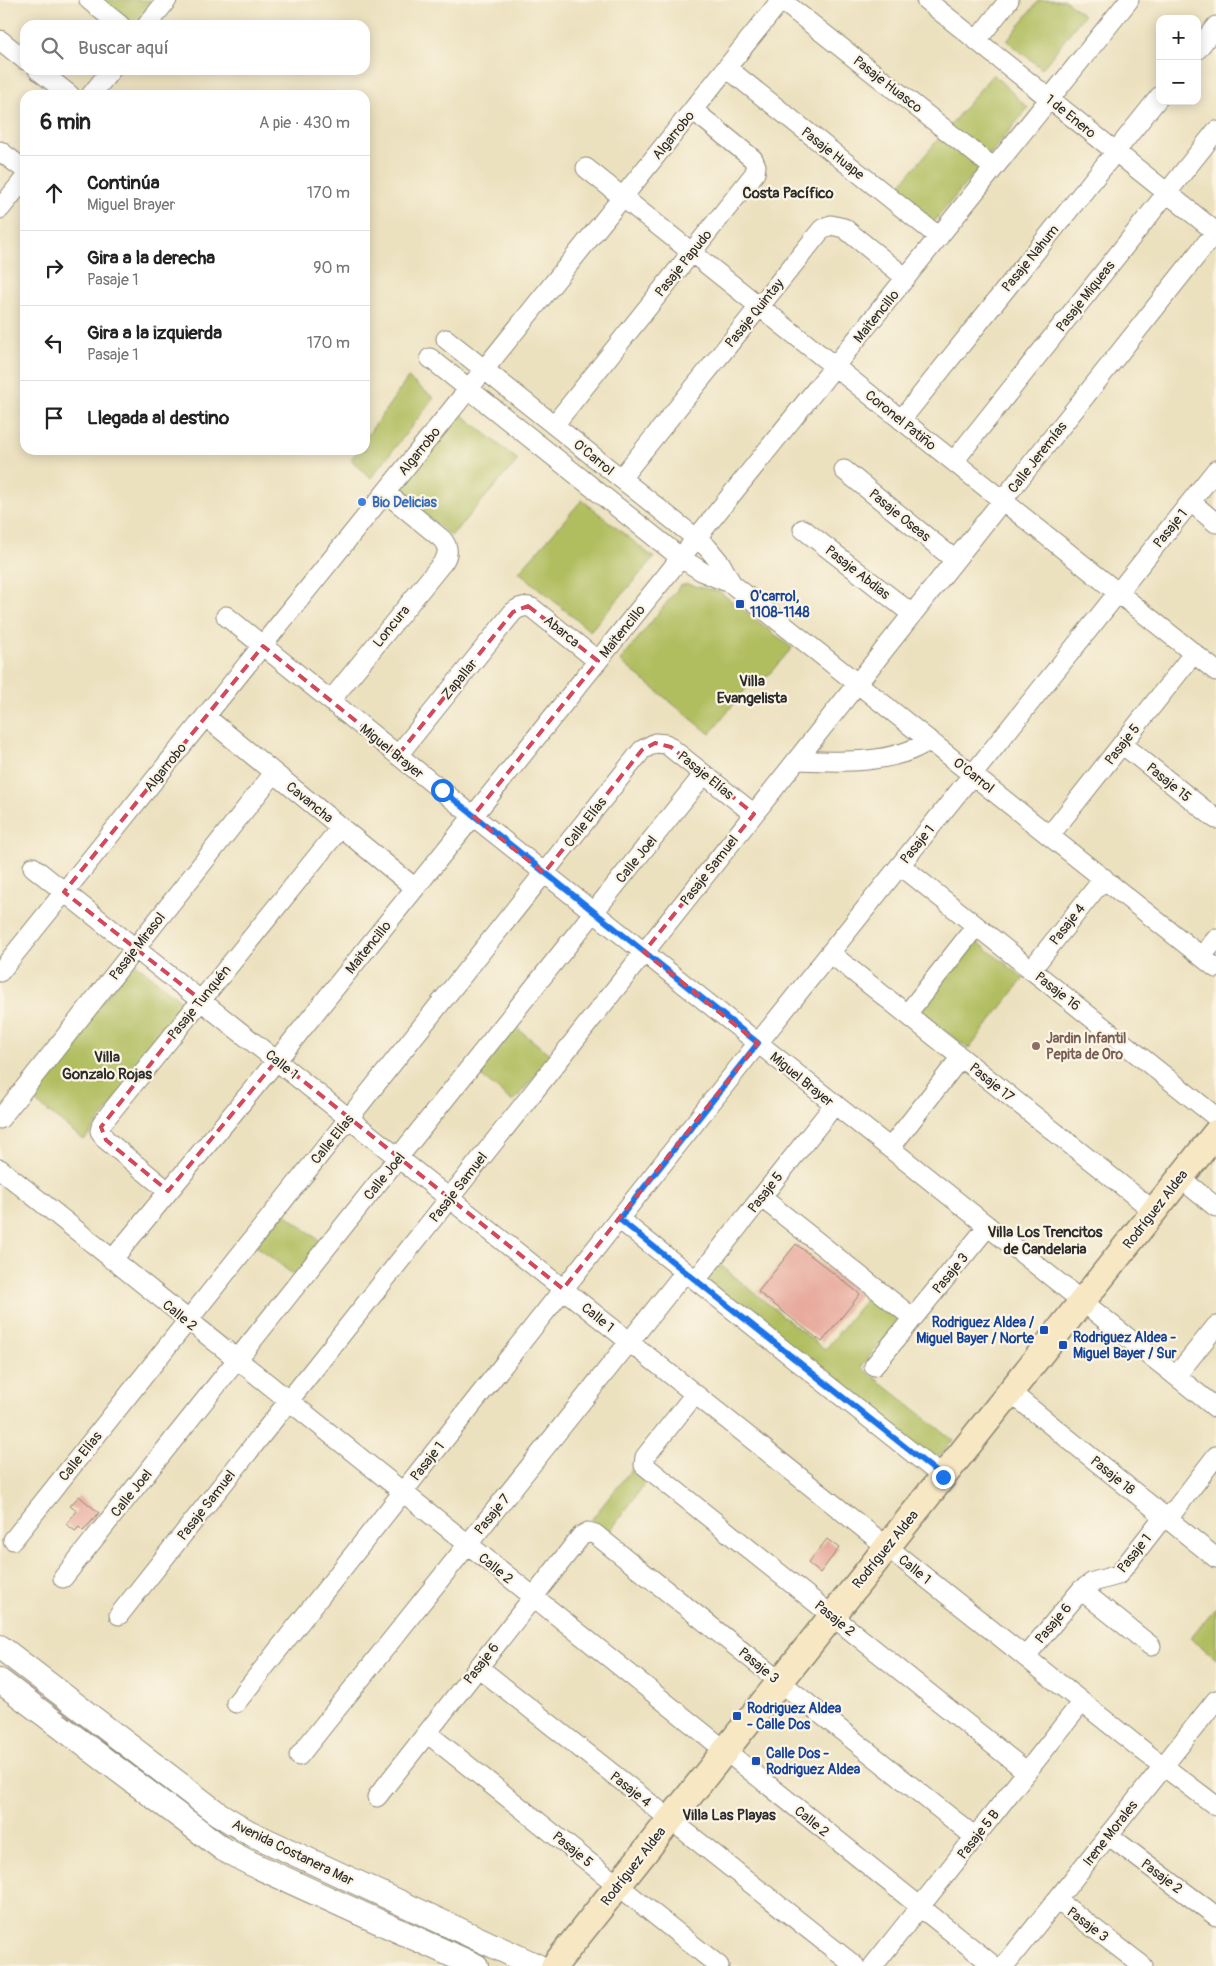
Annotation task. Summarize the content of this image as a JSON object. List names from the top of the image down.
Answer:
{
  "streets": {
    "main road": ["Rodríguez Aldea"],
    "street": [
      "Pasaje Huasco",
      "1 de Enero",
      "Algarrobo",
      "Pasaje Huape",
      "Pasaje Nahum",
      "Pasaje Papudo",
      "Pasaje Miqueas",
      "Pasaje Quintay",
      "Maitencillo",
      "Coronel Patiño",
      "O'Carrol",
      "Calle Jeremías",
      "Pasaje Oseas",
      "Pasaje 1",
      "Pasaje Abdias",
      "Loncura",
      "Abarca",
      "Zapallar",
      "Pasaje 5",
      "Miguel Brayer",
      "Pasaje Elías",
      "Pasaje 15",
      "Cavancha",
      "Calle Elías",
      "Calle Joel",
      "Pasaje Samuel",
      "Pasaje 4",
      "Pasaje Mirasol",
      "Pasaje 16",
      "Pasaje Tunquén",
      "Calle 1",
      "Pasaje 17",
      "Pasaje 3",
      "Calle 2",
      "Pasaje 18",
      "Pasaje 7",
      "Pasaje 2",
      "Pasaje 6",
      "Irene Morales",
      "Pasaje 5 B",
      "Avenida Costanera Mar"
    ]
  },
  "crossings": [
    ["Pasaje Huasco", "Algarrobo"],
    ["Pasaje Huasco", "Maitencillo"],
    ["1 de Enero", "Pasaje Nahum"],
    ["1 de Enero", "Pasaje Miqueas"],
    ["1 de Enero", "Maitencillo"],
    ["1 de Enero", "Calle Jeremías"],
    ["Algarrobo", "Pasaje Huape"],
    ["Algarrobo", "Pasaje Papudo"],
    ["Algarrobo", "Coronel Patiño"],
    ["Algarrobo", "O'Carrol"],
    ["Algarrobo", "Loncura"],
    ["Algarrobo", "Miguel Brayer"],
    ["Algarrobo", "Cavancha"],
    ["Algarrobo", "Calle 1"],
    ["Pasaje Huape", "Maitencillo"],
    ["Pasaje Nahum", "Coronel Patiño"],
    ["Pasaje Papudo", "Coronel Patiño"],
    ["Pasaje Papudo", "O'Carrol"],
    ["Pasaje Miqueas", "Coronel Patiño"],
    ["Pasaje Quintay", "Maitencillo"],
    ["Pasaje Quintay", "Coronel Patiño"],
    ["Pasaje Quintay", "O'Carrol"],
    ["Maitencillo", "Coronel Patiño"],
    ["Maitencillo", "O'Carrol"],
    ["Maitencillo", "Abarca"],
    ["Maitencillo", "Miguel Brayer"],
    ["Maitencillo", "Cavancha"],
    ["Maitencillo", "Pasaje Tunquén"],
    ["Maitencillo", "Calle 1"],
    ["Maitencillo", "Calle 2"],
    ["Coronel Patiño", "Calle Jeremías"],
    ["Coronel Patiño", "Pasaje 1"],
    ["Coronel Patiño", "Pasaje 5"],
    ["O'Carrol", "Calle Jeremías"],
    ["O'Carrol", "Pasaje 1"],
    ["O'Carrol", "Pasaje 5"],
    ["O'Carrol", "Pasaje 4"],
    ["Calle Jeremías", "Pasaje Oseas"],
    ["Calle Jeremías", "Pasaje Abdias"],
    ["Calle Jeremías", "Pasaje Samuel"],
    ["Pasaje 1", "Miguel Brayer"],
    ["Pasaje 1", "Pasaje 16"],
    ["Pasaje 1", "Calle 1"],
    ["Pasaje 1", "Pasaje 17"],
    ["Pasaje 1", "Calle 2"],
    ["Pasaje 1", "Pasaje 18"],
    ["Pasaje 1", "Pasaje 6"],
    ["Loncura", "Miguel Brayer"],
    ["Abarca", "Zapallar"],
    ["Zapallar", "Miguel Brayer"],
    ["Pasaje 5", "Miguel Brayer"],
    ["Pasaje 5", "Pasaje 15"],
    ["Pasaje 5", "Rodríguez Aldea"],
    ["Pasaje 5", "Pasaje 7"],
    ["Pasaje 5", "Pasaje 6"],
    ["Miguel Brayer", "Calle Elías"],
    ["Miguel Brayer", "Calle Joel"],
    ["Miguel Brayer", "Pasaje Samuel"],
    ["Miguel Brayer", "Rodríguez Aldea"],
    ["Miguel Brayer", "Pasaje 3"],
    ["Pasaje Elías", "Calle Elías"],
    ["Pasaje Elías", "Calle Joel"],
    ["Pasaje Elías", "Pasaje Samuel"],
    ["Cavancha", "Pasaje Mirasol"],
    ["Cavancha", "Pasaje Tunquén"],
    ["Calle Elías", "Calle 1"],
    ["Calle Elías", "Calle 2"],
    ["Calle Joel", "Calle 1"],
    ["Calle Joel", "Calle 2"],
    ["Pasaje Samuel", "Calle 1"],
    ["Pasaje Samuel", "Calle 2"],
    ["Pasaje 4", "Pasaje 16"],
    ["Pasaje 4", "Rodríguez Aldea"],
    ["Pasaje 4", "Pasaje 6"],
    ["Pasaje Mirasol", "Calle 1"],
    ["Pasaje Tunquén", "Calle 1"],
    ["Calle 1", "Rodríguez Aldea"],
    ["Calle 1", "Pasaje 7"],
    ["Calle 1", "Pasaje 2"],
    ["Calle 1", "Pasaje 6"],
    ["Calle 1", "Irene Morales"],
    ["Calle 1", "Pasaje 5 B"],
    ["Pasaje 17", "Rodríguez Aldea"],
    ["Rodríguez Aldea", "Pasaje 3"],
    ["Rodríguez Aldea", "Calle 2"],
    ["Rodríguez Aldea", "Pasaje 18"],
    ["Rodríguez Aldea", "Pasaje 2"],
    ["Pasaje 3", "Pasaje 6"],
    ["Pasaje 3", "Irene Morales"],
    ["Pasaje 3", "Pasaje 5 B"],
    ["Calle 2", "Pasaje 7"],
    ["Calle 2", "Pasaje 6"],
    ["Calle 2", "Pasaje 5 B"],
    ["Pasaje 2", "Irene Morales"],
    ["Pasaje 2", "Pasaje 5 B"]
  ],
  "districts": [
    "Costa Pacífico",
    "Villa Evangelista",
    "Villa Gonzalo Rojas",
    "Villa Los Trencitos de Candelaria",
    "Villa Las Playas"
  ],
  "places": {
    "other": ["Bio Delicias", "Jardin Infantil Pepita de Oro"],
    "transit": [
      "O'carrol, 1108-1148",
      "Rodriguez Aldea / Miguel Bayer / Norte",
      "Rodriguez Aldea - Miguel Bayer / Sur",
      "Rodriguez Aldea - Calle Dos",
      "Calle Dos - Rodriguez Aldea"
    ]
  },
  "page": {
    "map_buttons": ["+", "−"],
    "search": "Buscar aquí",
    "heading": ["6 min", "A pie · 430 m"],
    "list": [
      ["Continúa", "Miguel Brayer", "170 m"],
      ["Gira a la derecha", "Pasaje 1", "90 m"],
      ["Gira a la izquierda", "Pasaje 1", "170 m"],
      "Llegada al destino"
    ]
  }
}
